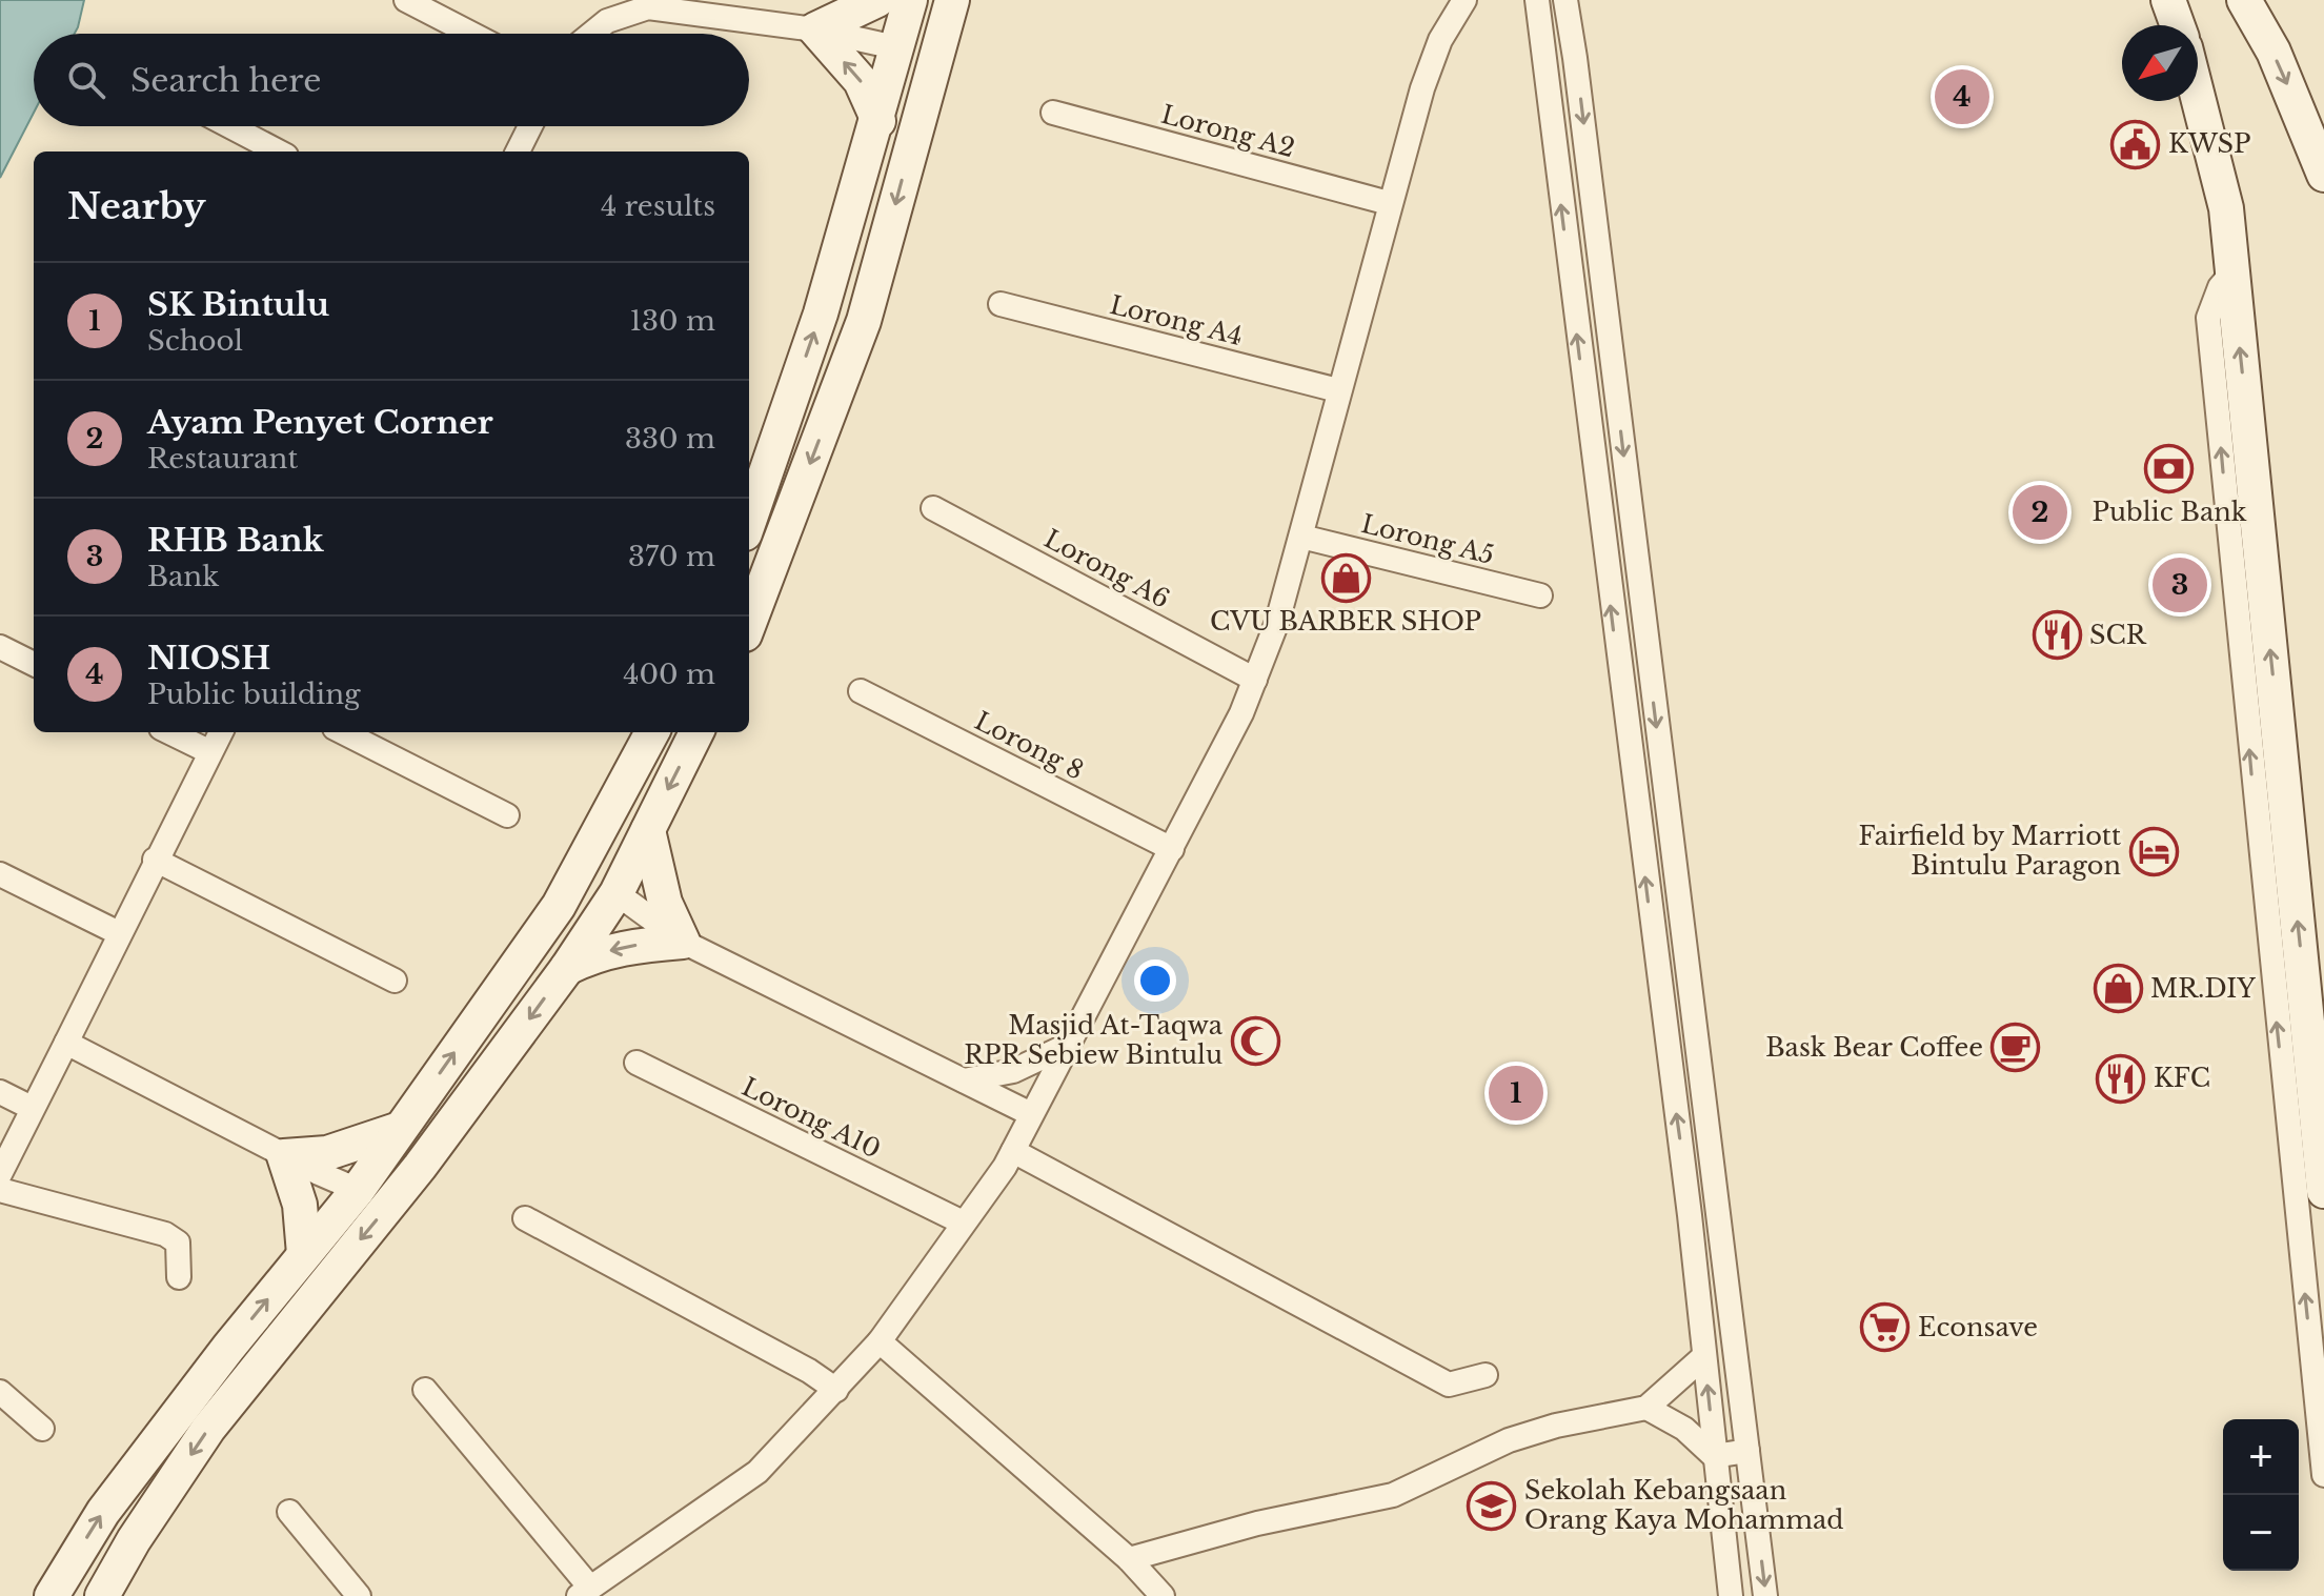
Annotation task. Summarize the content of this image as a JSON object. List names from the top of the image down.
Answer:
{
  "streets": {
    "street": [
      "Lorong A2",
      "Lorong A4",
      "Lorong A5",
      "Lorong A6",
      "Lorong 8",
      "Lorong A10"
    ]
  },
  "places": {
    "public building": ["KWSP"],
    "bank": ["Public Bank"],
    "shop": ["CVU BARBER SHOP", "MR.DIY"],
    "restaurant": ["SCR", "KFC"],
    "hotel": ["Fairfield by Marriott Bintulu Paragon"],
    "mosque": ["Masjid At-Taqwa RPR Sebiew Bintulu"],
    "cafe": ["Bask Bear Coffee"],
    "supermarket": ["Econsave"],
    "school or university": ["Sekolah Kebangsaan Orang Kaya Mohammad"]
  },
  "north": "bottom left",
  "page": {
    "search": "Search here",
    "pins": [
      "4",
      "2",
      "3",
      "1"
    ],
    "heading": ["Nearby", "4 results"],
    "list": [
      {
        "mark": "1",
        "name": "SK Bintulu",
        "note": "School",
        "value": "130 m"
      },
      {
        "mark": "2",
        "name": "Ayam Penyet Corner",
        "note": "Restaurant",
        "value": "330 m"
      },
      {
        "mark": "3",
        "name": "RHB Bank",
        "note": "Bank",
        "value": "370 m"
      },
      {
        "mark": "4",
        "name": "NIOSH",
        "note": "Public building",
        "value": "400 m"
      }
    ],
    "map_buttons": ["+", "−"]
  }
}
